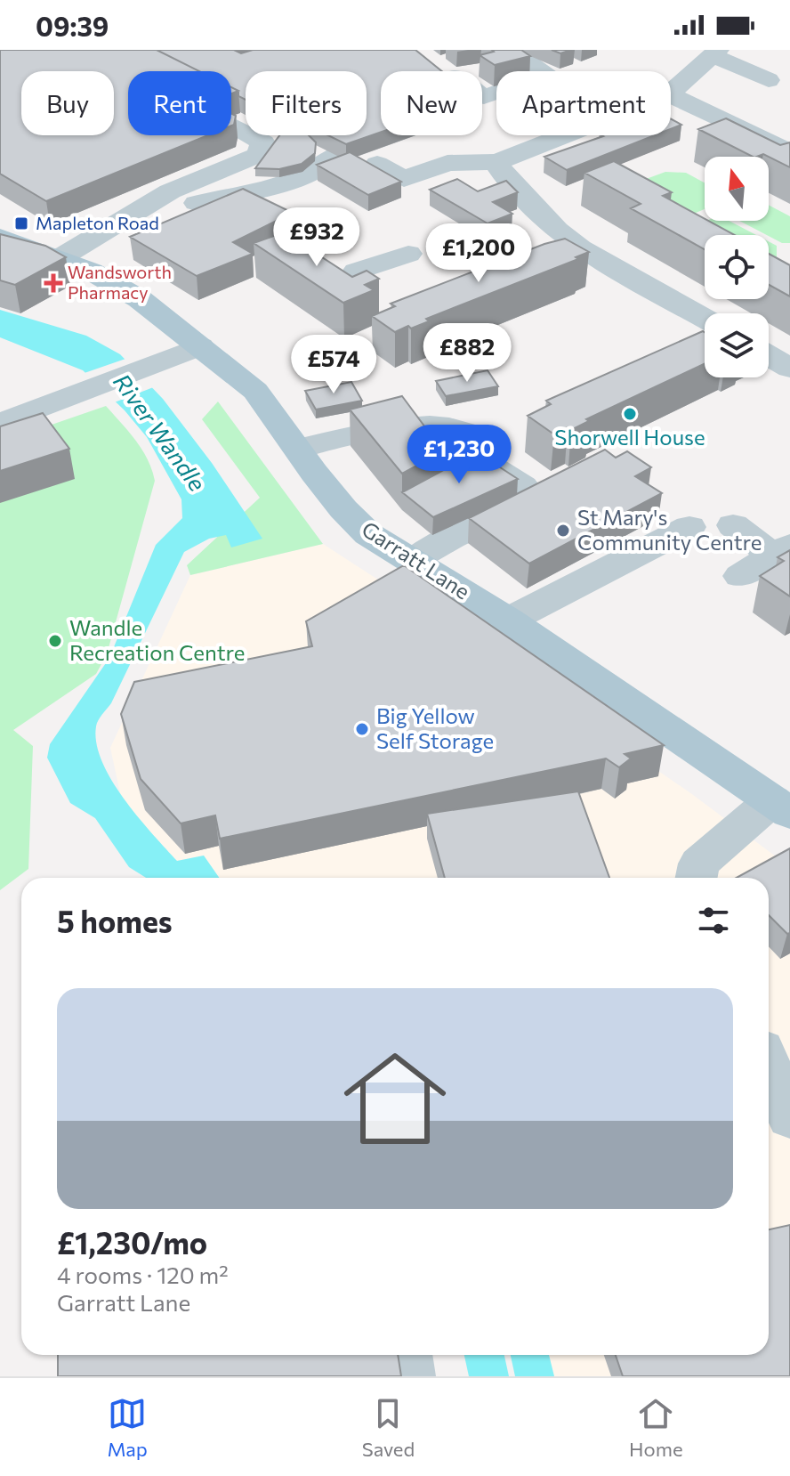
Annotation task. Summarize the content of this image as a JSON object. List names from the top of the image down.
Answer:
{
  "streets": {
    "main road": ["Garratt Lane"]
  },
  "water": ["River Wandle"],
  "places": {
    "transit": ["Mapleton Road"],
    "health": ["Wandsworth Pharmacy"],
    "other": [
      "Shorwell House",
      "St Mary's Community Centre",
      "Wandle Recreation Centre",
      "Big Yellow Self Storage"
    ]
  },
  "north": "top",
  "page": {
    "status": "09:39",
    "chip": [
      "Buy",
      "Rent",
      "Filters",
      "New",
      "Apartment"
    ],
    "price": [
      "£932",
      "£1,200",
      "£882",
      "£574",
      "£1,230"
    ],
    "heading": "5 homes",
    "list": [
      {
        "name": "£1,230/mo",
        "note": "4 rooms · 120 m² · Garratt Lane"
      }
    ],
    "tabs": ["Map", "Saved", "Home"]
  }
}
